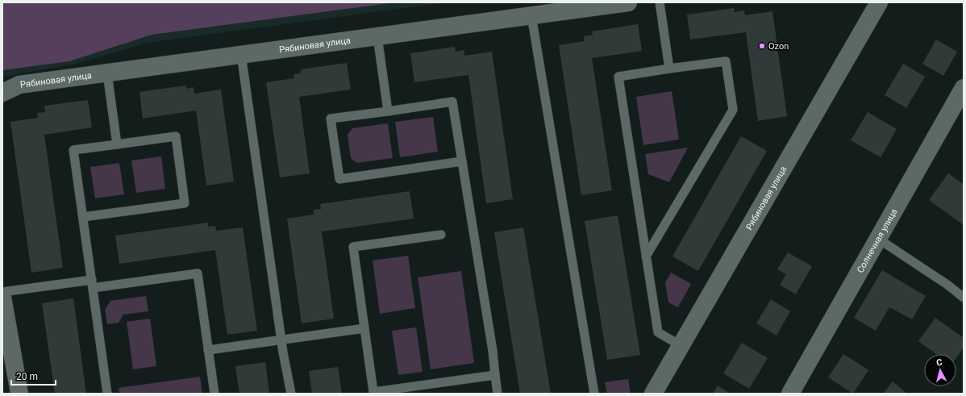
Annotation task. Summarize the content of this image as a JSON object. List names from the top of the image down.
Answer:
{
  "streets": {
    "street": ["Рябиновая улица", "Солнечная улица"]
  },
  "places": ["Ozon"],
  "scale_bar": "20 m",
  "north": "top"
}
